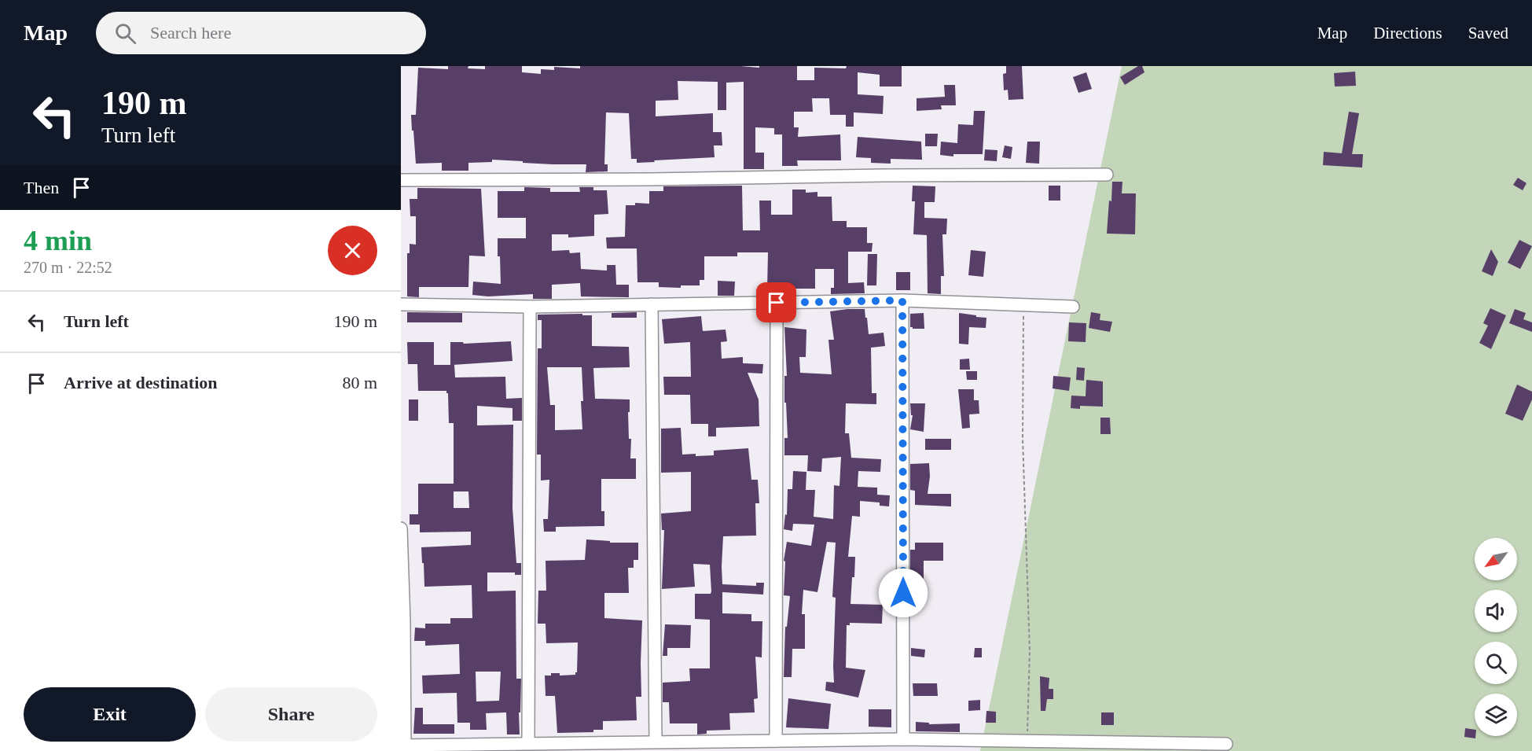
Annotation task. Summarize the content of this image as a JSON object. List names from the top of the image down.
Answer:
{
  "north": "bottom left",
  "page": {
    "header": "Map",
    "search": "Search here",
    "nav": ["Map", "Directions", "Saved"],
    "turn": ["190 m", "Turn left"],
    "then": "Then",
    "heading": ["4 min", "270 m · 22:52"],
    "list": [
      {
        "name": "Turn left",
        "value": "190 m"
      },
      {
        "name": "Arrive at destination",
        "value": "80 m"
      }
    ],
    "buttons": ["Exit", "Share"]
  }
}
